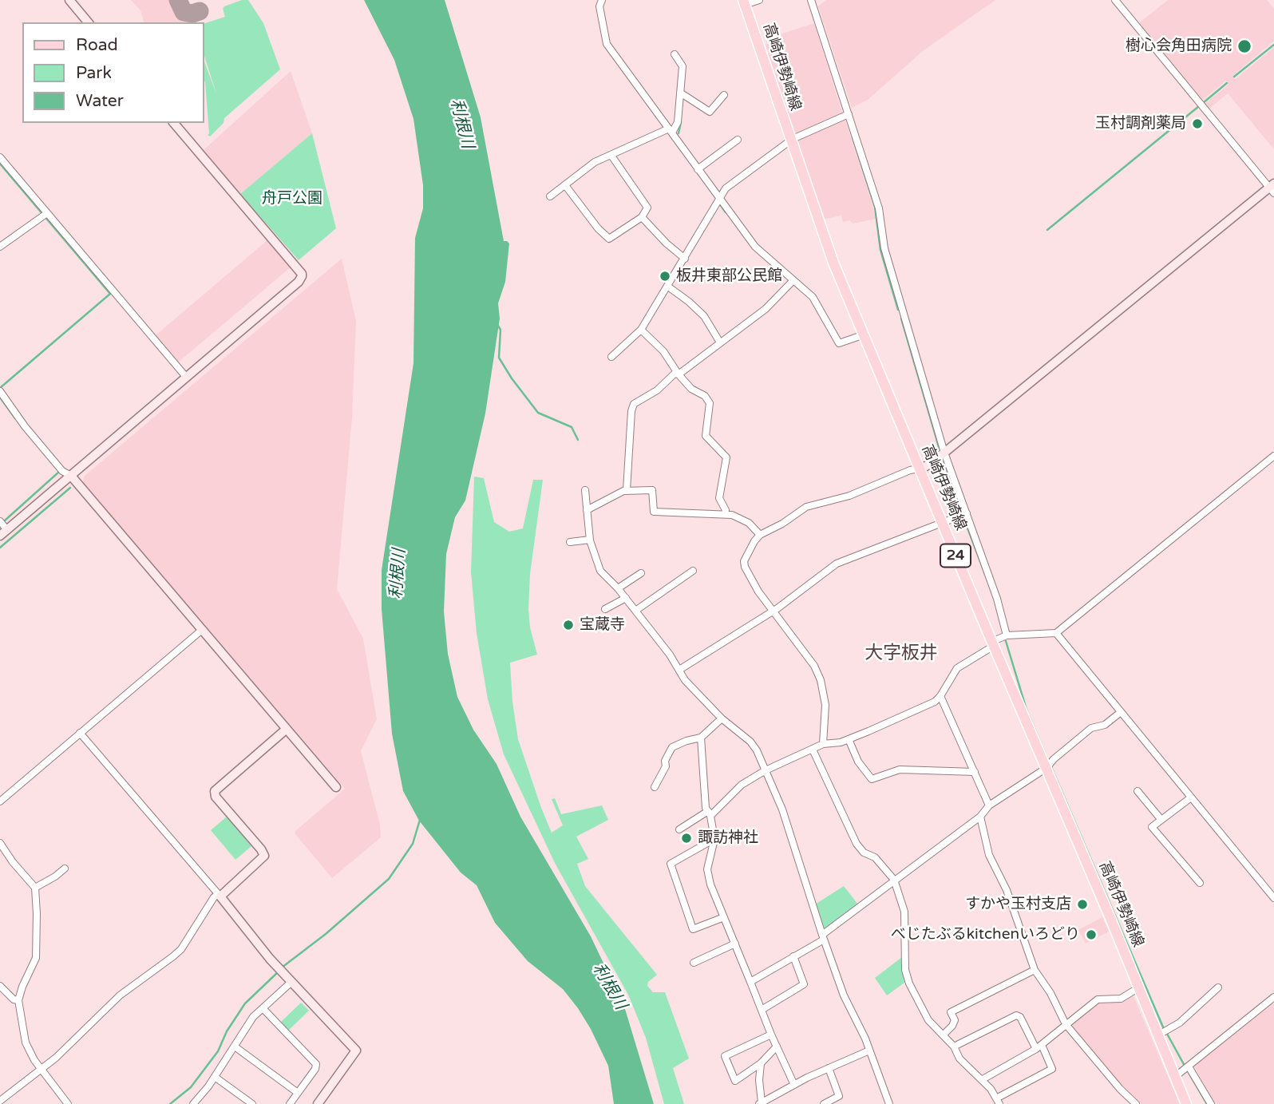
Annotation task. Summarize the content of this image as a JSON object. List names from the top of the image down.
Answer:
{
  "streets": {
    "main road": ["高崎伊勢崎線", "24"]
  },
  "districts": ["大字板井"],
  "water": ["利根川"],
  "parks": ["舟戸公園"],
  "places": [
    "樹心会角田病院",
    "玉村調剤薬局",
    "板井東部公民館",
    "宝蔵寺",
    "諏訪神社",
    "すかや玉村支店",
    "べじたぶるkitchenいろどり"
  ],
  "legend": ["Road", "Park", "Water"]
}
